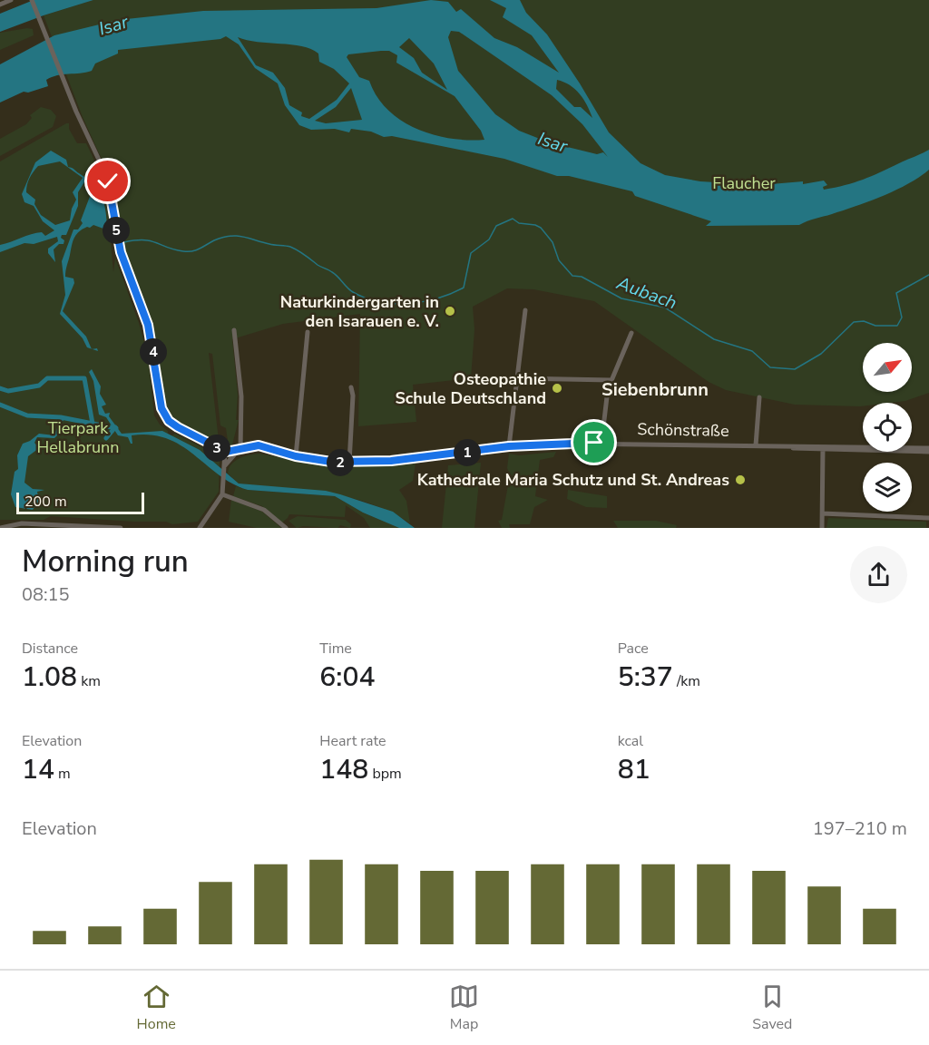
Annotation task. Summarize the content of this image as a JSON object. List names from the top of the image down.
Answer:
{
  "streets": {
    "street": ["Schönstraße"]
  },
  "districts": ["Siebenbrunn"],
  "water": ["Isar", "Aubach"],
  "parks": ["Flaucher", "Tierpark Hellabrunn"],
  "places": ["Naturkindergarten in den Isarauen e. V.", "Osteopathie Schule Deutschland", "Kathedrale Maria Schutz und St. Andreas"],
  "scale_bar": "200 m",
  "north": "top right",
  "page": {
    "pins": [
      "5",
      "4",
      "3",
      "1",
      "2"
    ],
    "scale": "200 m",
    "heading": ["Morning run", "08:15"],
    "stats": [
      ["Distance", "1.08 km"],
      ["Time", "6:04"],
      ["Pace", "5:37 /km"],
      ["Elevation", "14 m"],
      ["Heart rate", "148 bpm"],
      ["kcal", "81"]
    ],
    "chart": ["Elevation", "197–210 m"],
    "tabs": ["Home", "Map", "Saved"]
  }
}
